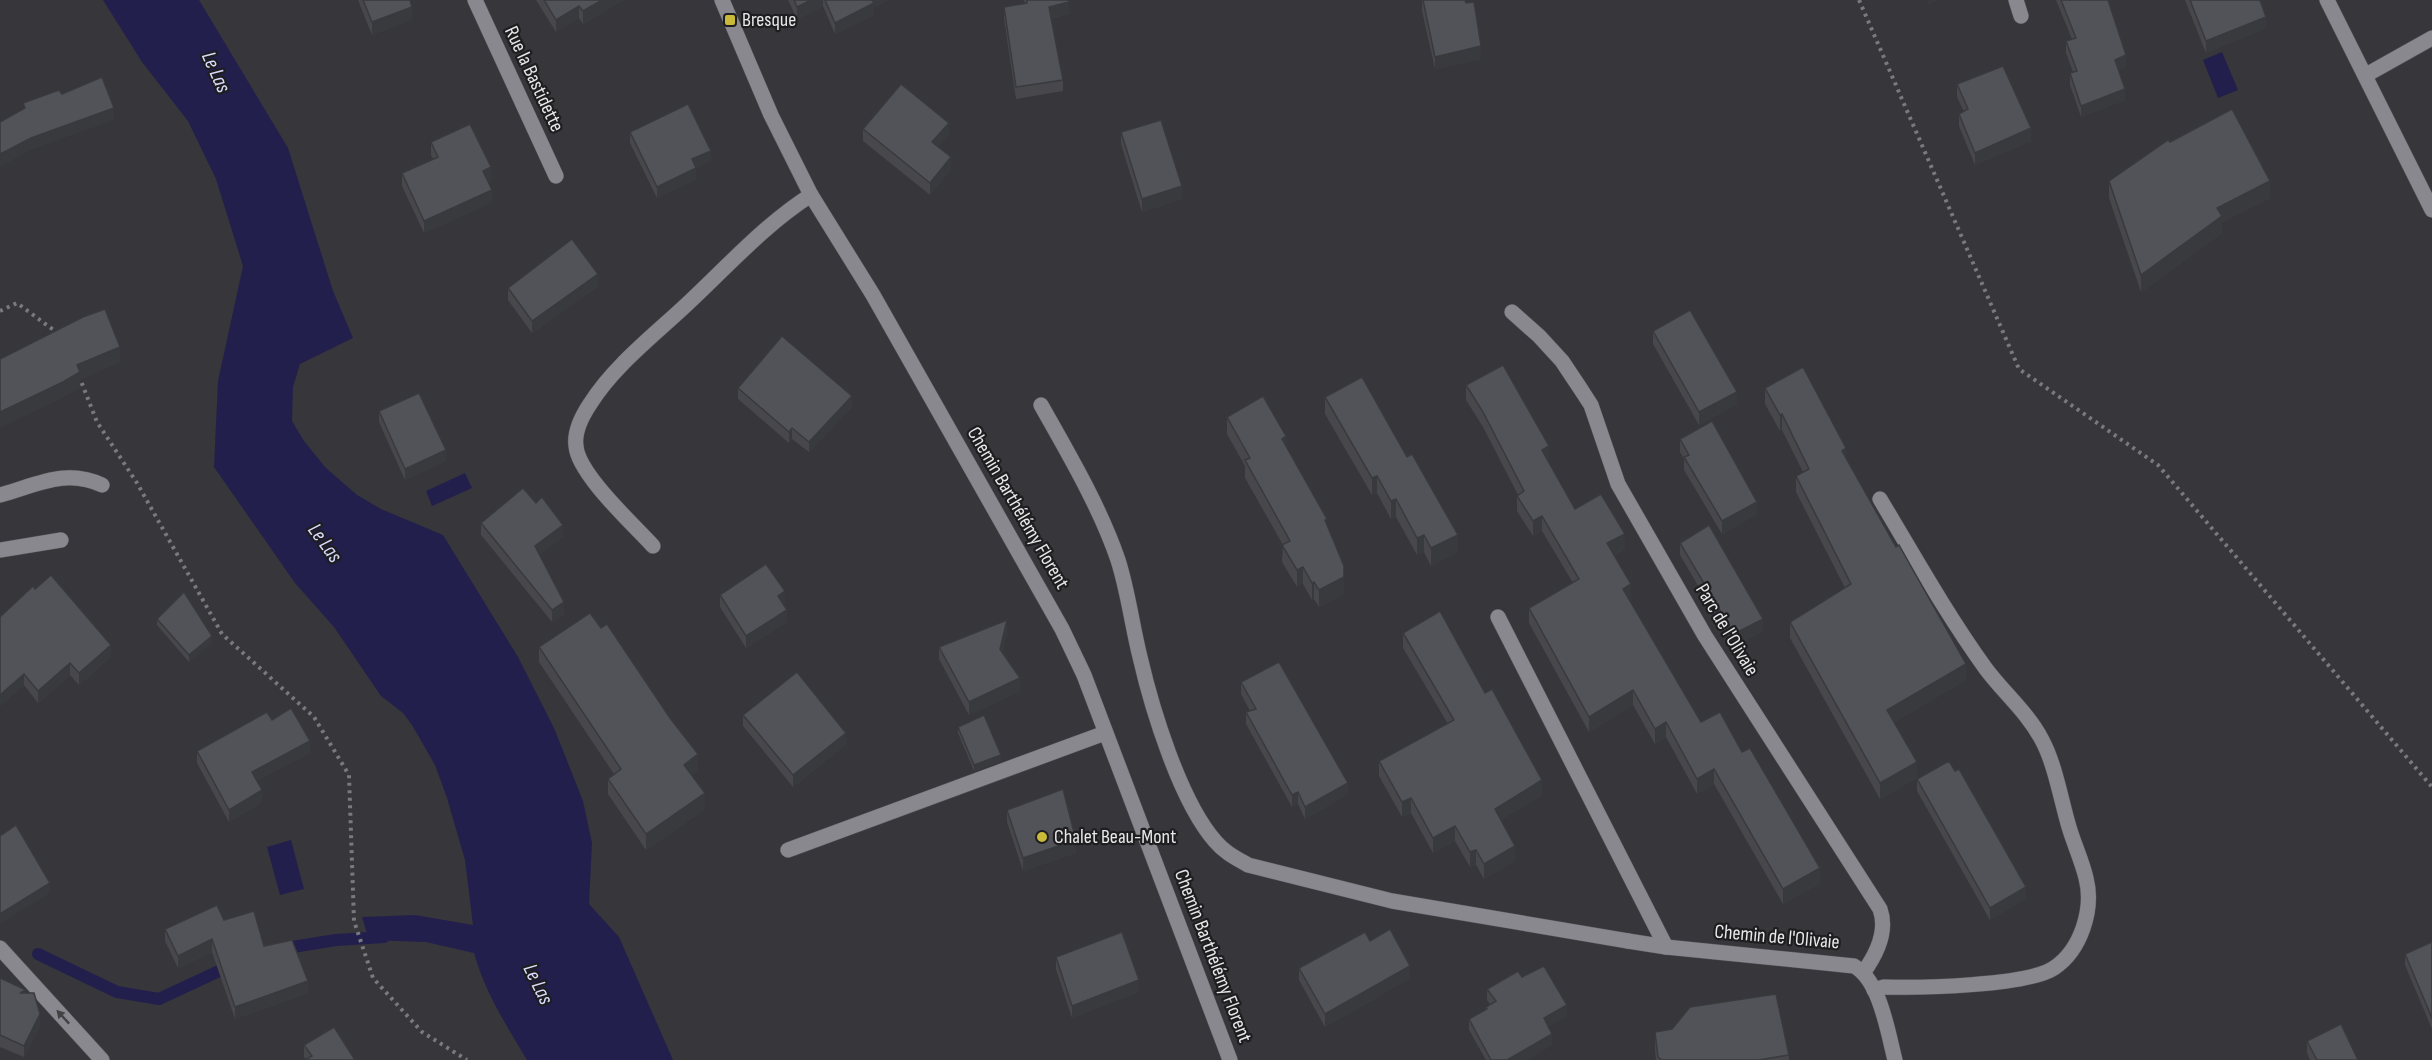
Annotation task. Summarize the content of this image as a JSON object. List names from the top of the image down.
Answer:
{
  "streets": {
    "street": [
      "Rue la Bastidette",
      "Chemin Barthélémy Florent",
      "Parc de l'Olivaie",
      "Chemin de l'Olivaie"
    ]
  },
  "crossings": [
    ["Parc de l'Olivaie", "Chemin de l'Olivaie"]
  ],
  "water": ["Le Las"],
  "places": {
    "transit": ["Bresque"],
    "other": ["Chalet Beau-Mont"]
  }
}
